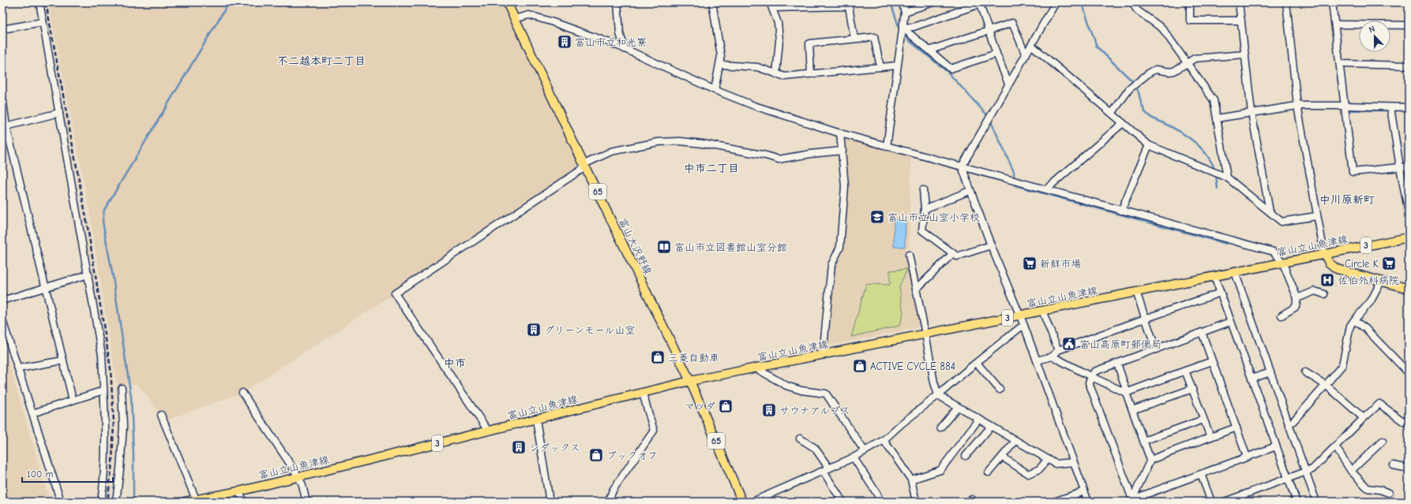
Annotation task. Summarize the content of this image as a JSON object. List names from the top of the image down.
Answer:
{
  "streets": {
    "main road": [
      "65",
      "富山立山魚津線",
      "3",
      "富山大沢野線"
    ]
  },
  "crossings": [
    ["富山立山魚津線", "富山大沢野線"]
  ],
  "districts": [
    "不二越本町二丁目",
    "中市二丁目",
    "中川原新町",
    "中市"
  ],
  "places": {
    "building": [
      "富山市立和光寮",
      "グリーンモール山室",
      "サウナアルプス",
      "シダックス"
    ],
    "school or university": ["富山市立山室小学校"],
    "library": ["富山市立図書館山室分館"],
    "supermarket": ["新鮮市場", "Circle K"],
    "hospital": ["佐伯外科病院"],
    "public building": ["富山高原町郵便局"],
    "shop": [
      "三菱自動車",
      "ACTIVE CYCLE 884",
      "マツダ",
      "ブックオフ"
    ]
  },
  "scale_bar": "100 m",
  "north": "top"
}
